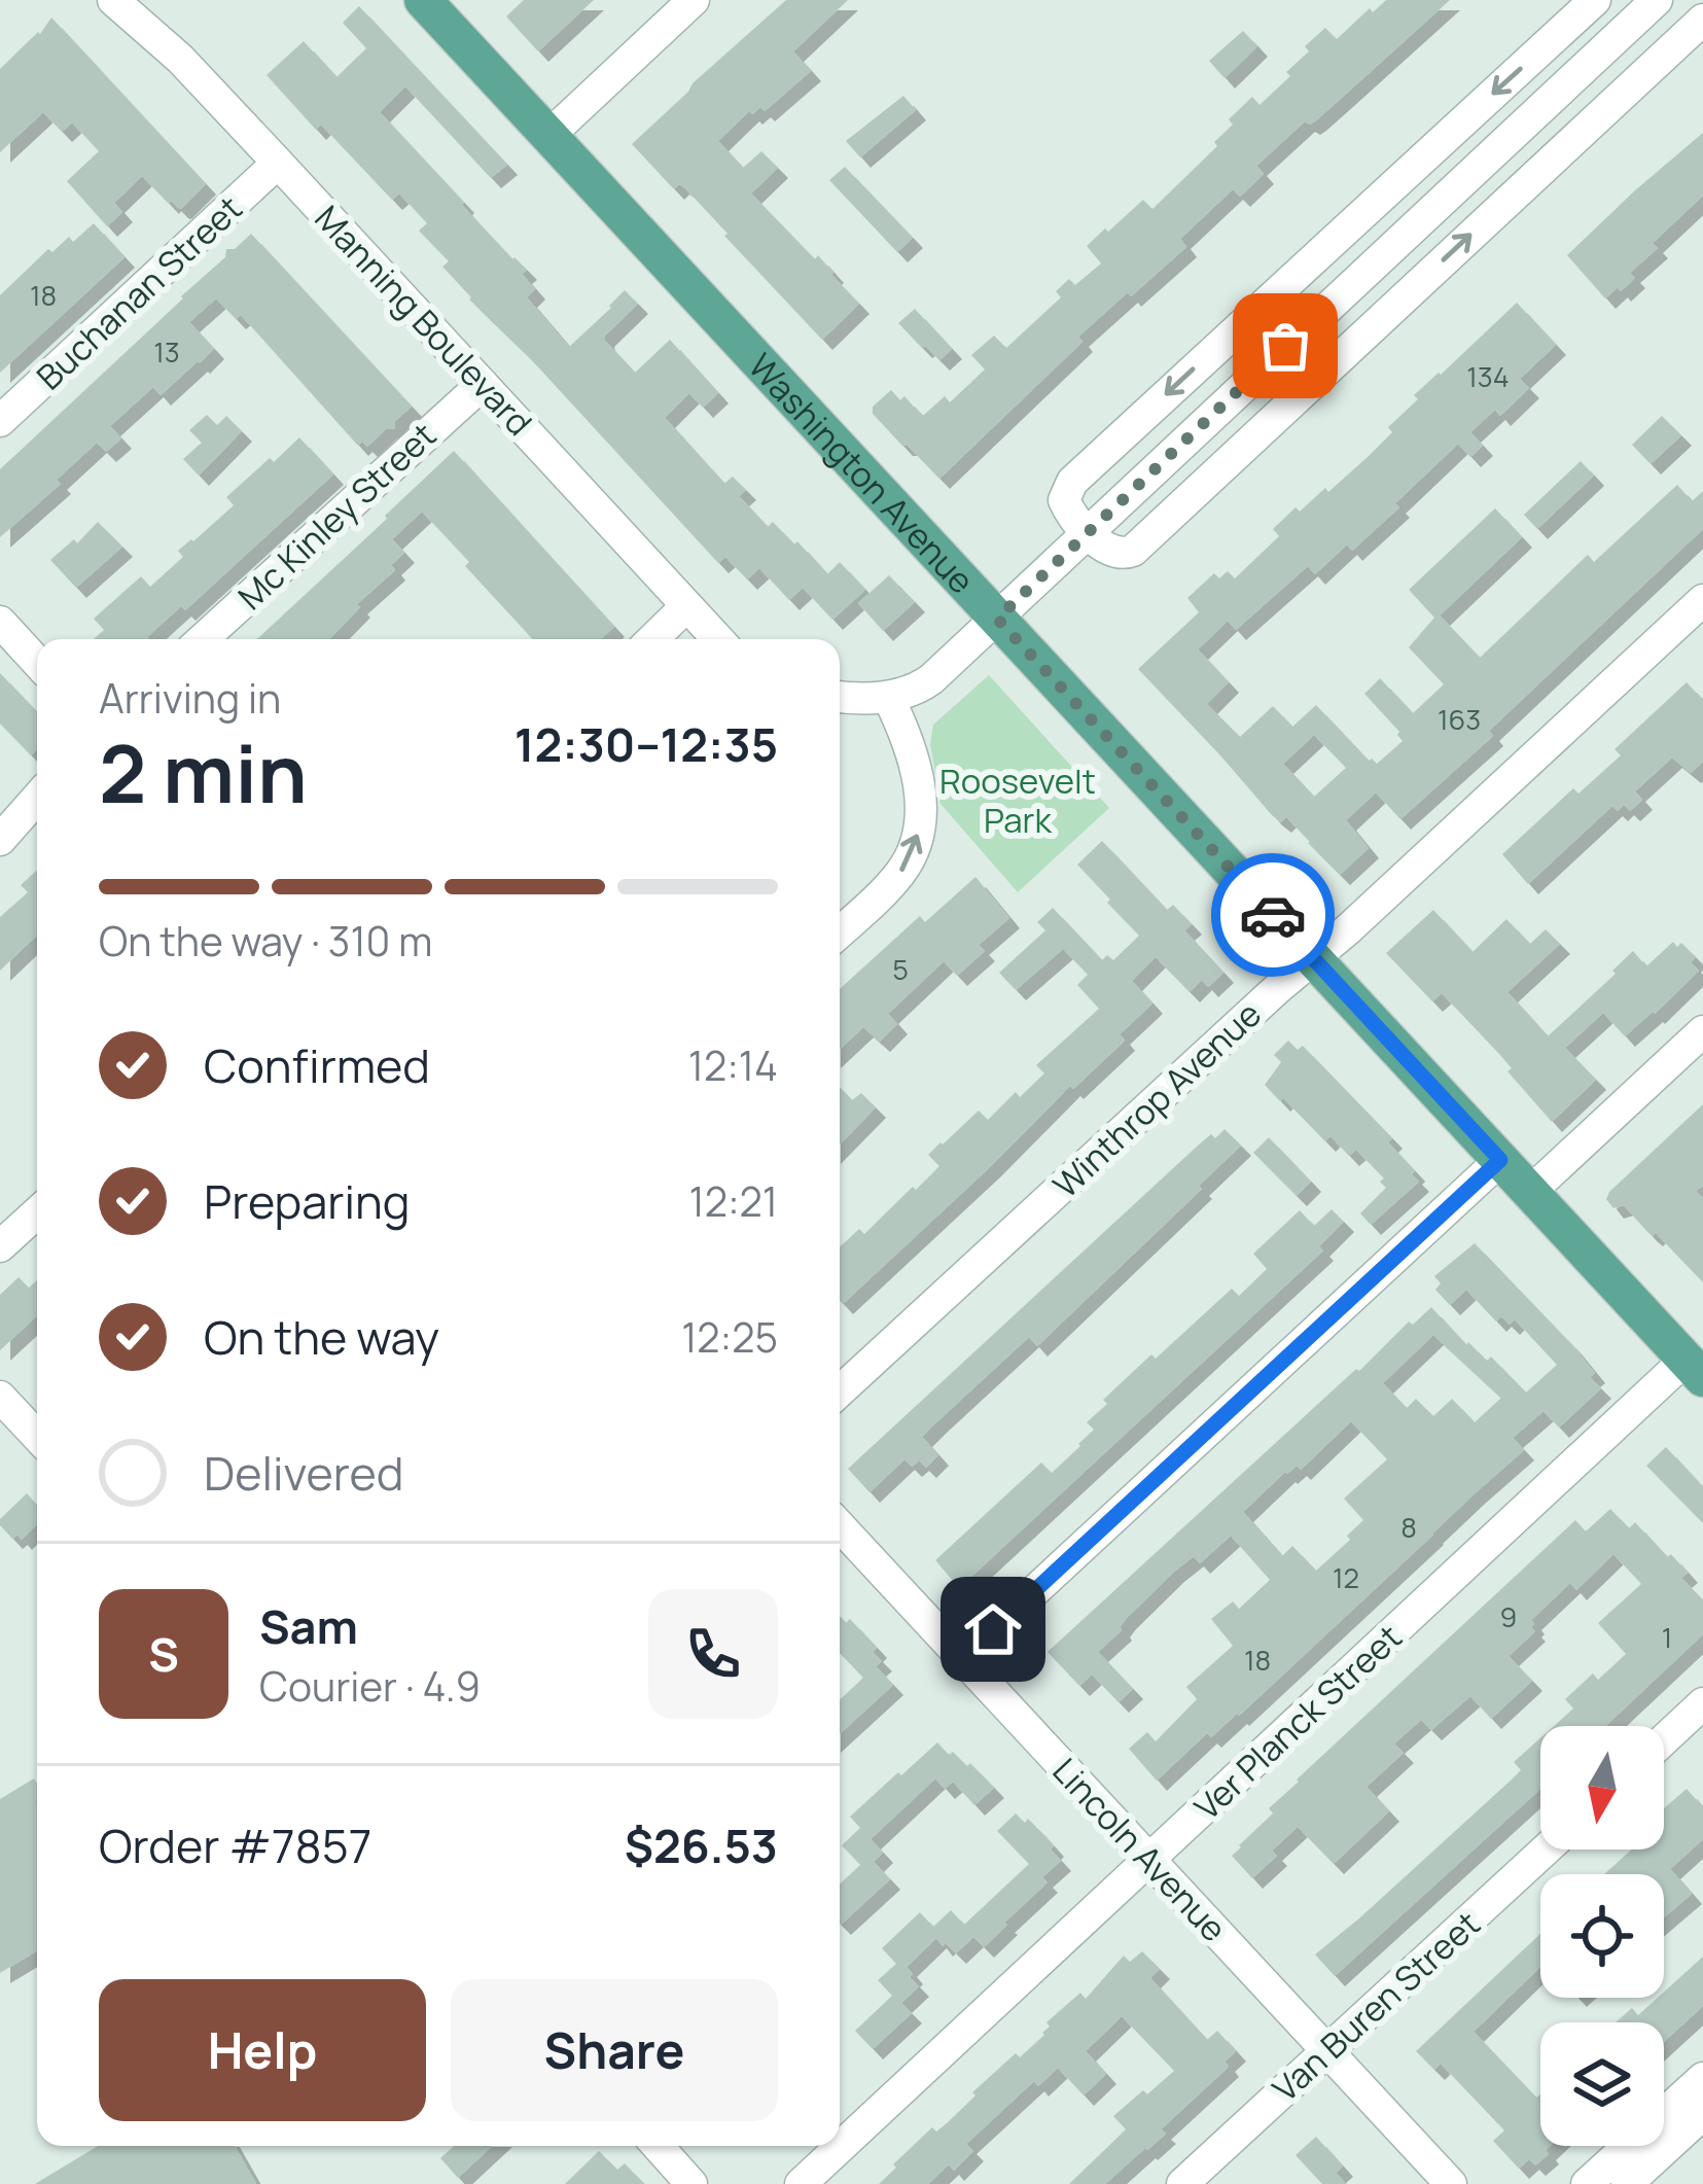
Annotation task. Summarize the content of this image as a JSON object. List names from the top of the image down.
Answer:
{
  "streets": {
    "main road": ["Washington Avenue"],
    "street": [
      "Buchanan Street",
      "Manning Boulevard",
      "Mc Kinley Street",
      "Winthrop Avenue",
      "Ver Planck Street",
      "Lincoln Avenue",
      "Van Buren Street"
    ]
  },
  "crossings": [
    ["Buchanan Street", "Manning Boulevard"],
    ["Manning Boulevard", "Mc Kinley Street"],
    ["Washington Avenue", "Winthrop Avenue"],
    ["Washington Avenue", "Ver Planck Street"],
    ["Ver Planck Street", "Lincoln Avenue"],
    ["Lincoln Avenue", "Van Buren Street"]
  ],
  "parks": ["Roosevelt Park"],
  "house_numbers": [
    "18",
    "13",
    "134",
    "163",
    "5",
    "8",
    "12",
    "9",
    "1",
    "18"
  ],
  "north": "bottom",
  "page": {
    "heading": ["2 min", "Arriving in", "12:30–12:35"],
    "panel": [
      "Sam",
      "Courier · 4.9",
      "Order #7857",
      "$26.53"
    ],
    "bar": "On the way · 310 m",
    "list": [
      ["Confirmed", "12:14"],
      ["Preparing", "12:21"],
      ["On the way", "12:25"],
      "Delivered"
    ],
    "round": "S",
    "buttons": ["Help", "Share"]
  }
}
